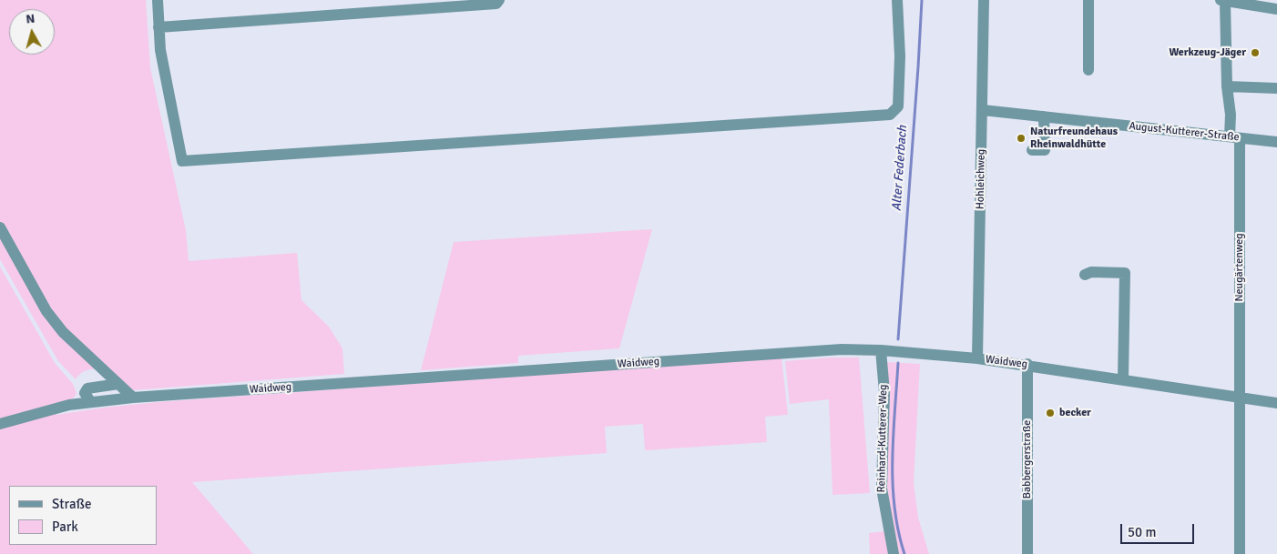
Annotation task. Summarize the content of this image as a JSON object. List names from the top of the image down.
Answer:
{
  "streets": {
    "street": [
      "August-Kutterer-Straße",
      "Hohleichweg",
      "Neugärtenweg",
      "Waidweg",
      "Reinhard-Kutterer-Weg",
      "Babbergerstraße"
    ]
  },
  "crossings": [
    ["August-Kutterer-Straße", "Hohleichweg"],
    ["August-Kutterer-Straße", "Neugärtenweg"],
    ["Hohleichweg", "Waidweg"],
    ["Neugärtenweg", "Waidweg"],
    ["Waidweg", "Reinhard-Kutterer-Weg"],
    ["Waidweg", "Babbergerstraße"]
  ],
  "water": ["Alter Federbach"],
  "places": ["Werkzeug-Jäger", "Naturfreundehaus Rheinwaldhütte", "becker"],
  "legend": ["Straße", "Park"],
  "scale_bar": "50 m",
  "north": "top"
}
